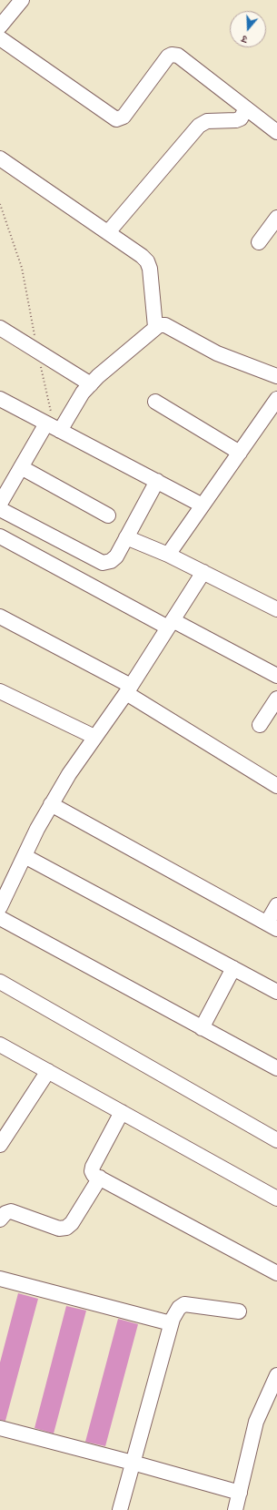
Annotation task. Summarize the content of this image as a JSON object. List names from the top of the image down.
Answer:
{
  "north": "bottom"
}
